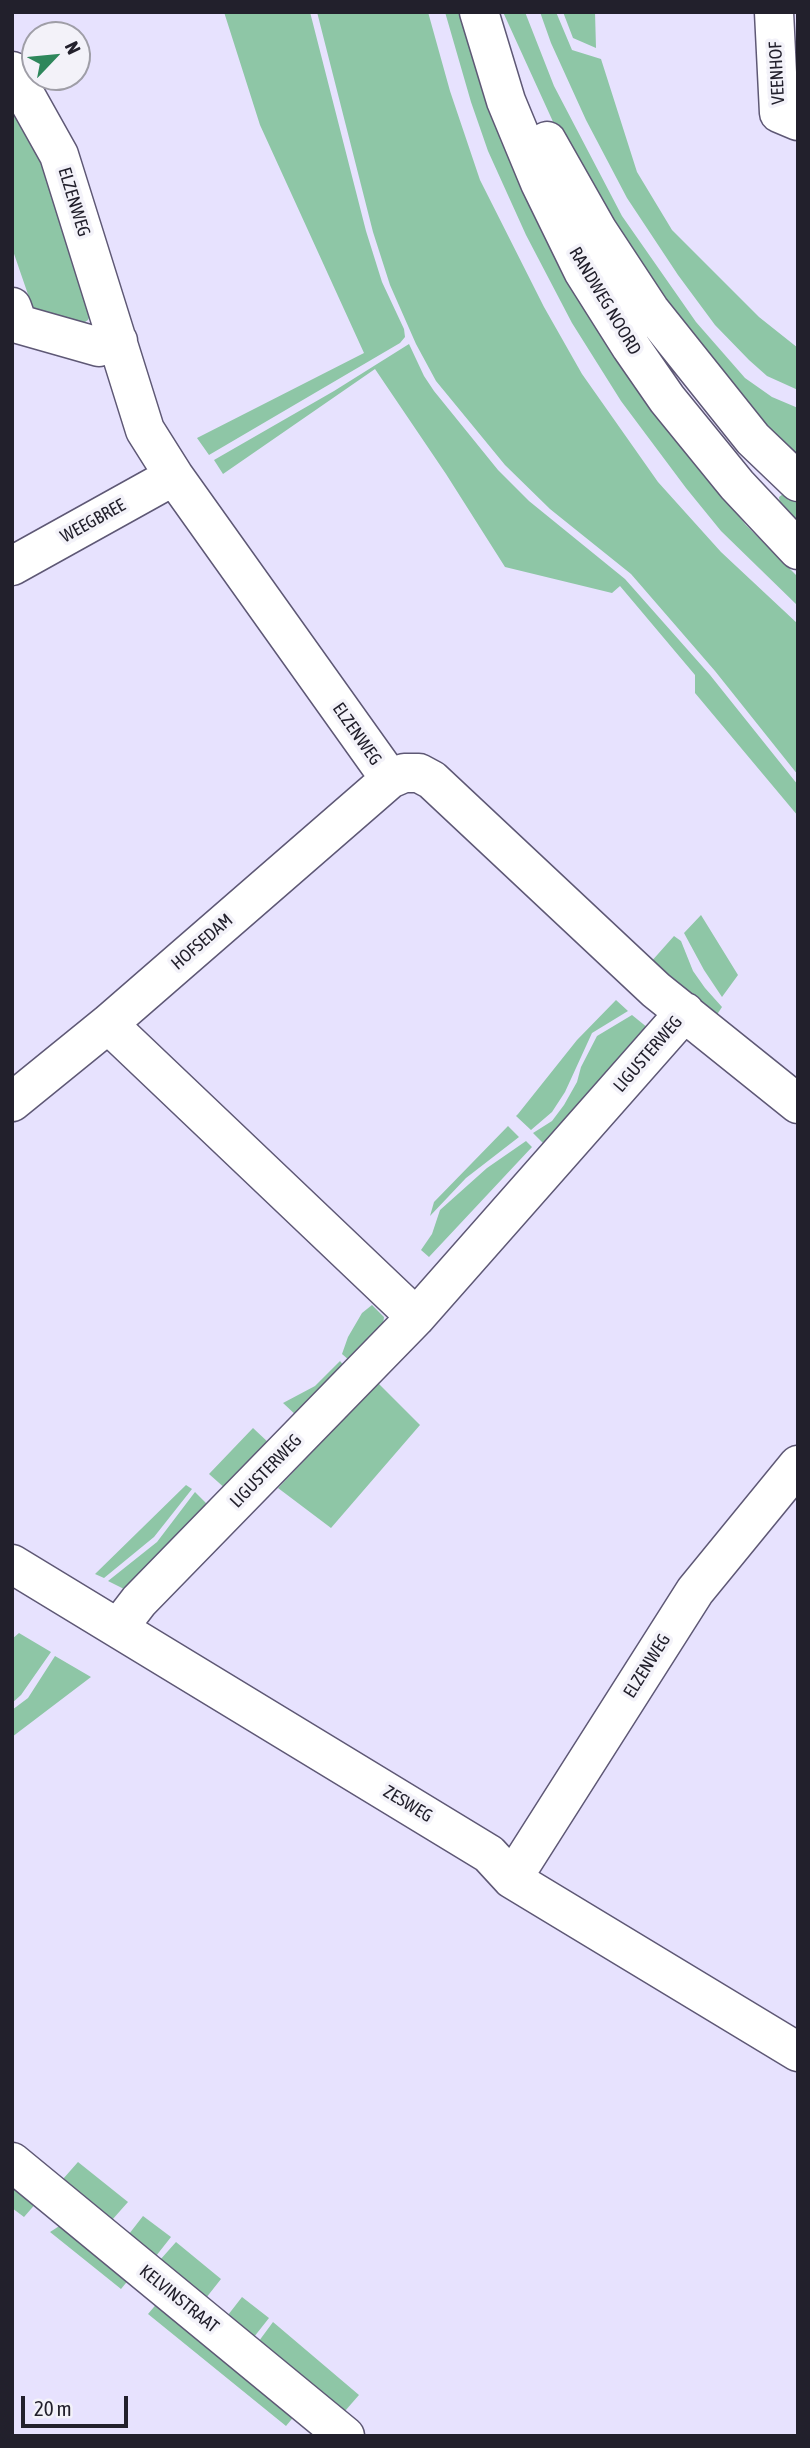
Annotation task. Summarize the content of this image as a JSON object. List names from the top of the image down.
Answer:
{
  "streets": {
    "street": [
      "VEENHOF",
      "ELZENWEG",
      "RANDWEG NOORD",
      "WEEGBREE",
      "HOFSEDAM",
      "LIGUSTERWEG",
      "ZESWEG",
      "KELVINSTRAAT"
    ]
  },
  "crossings": [
    ["ELZENWEG", "WEEGBREE"],
    ["ELZENWEG", "HOFSEDAM"],
    ["ELZENWEG", "LIGUSTERWEG"],
    ["ELZENWEG", "ZESWEG"],
    ["LIGUSTERWEG", "ZESWEG"]
  ],
  "scale_bar": "20 m",
  "north": "top right"
}
